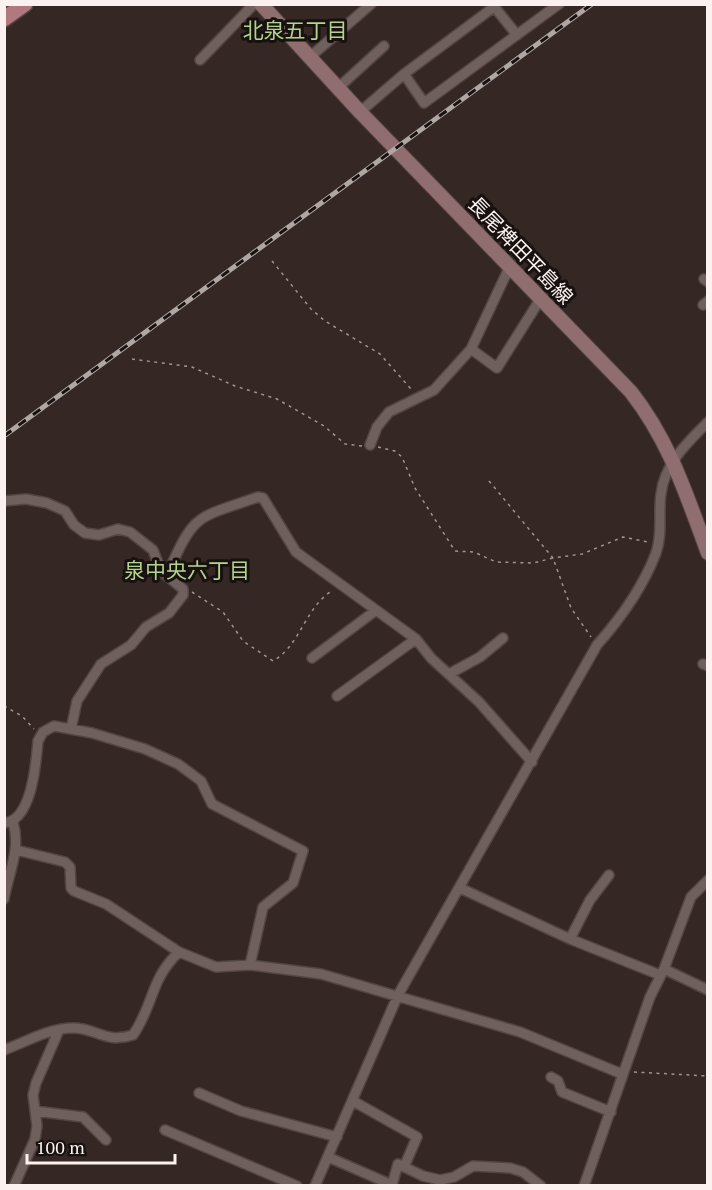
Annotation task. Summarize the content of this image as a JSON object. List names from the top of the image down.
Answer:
{
  "streets": {
    "main road": ["長尾稗田平島線"]
  },
  "districts": ["北泉五丁目", "泉中央六丁目"],
  "scale_bar": "100 m"
}
